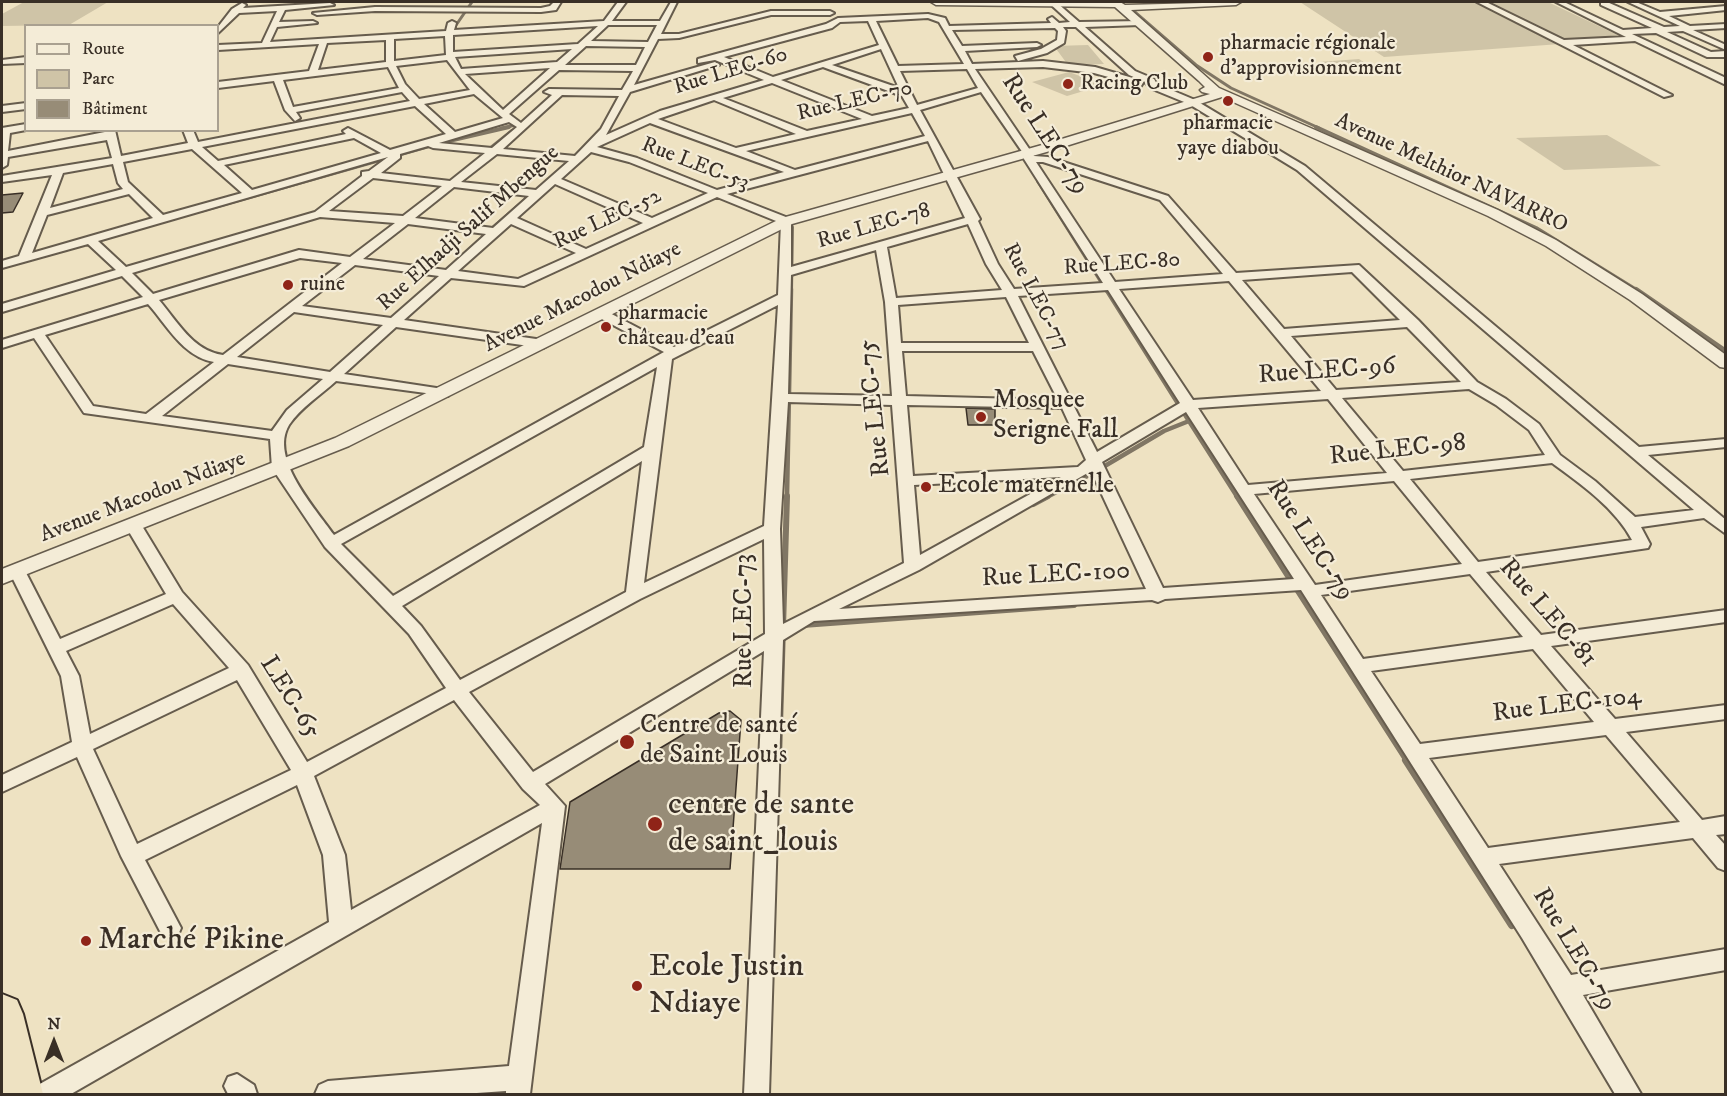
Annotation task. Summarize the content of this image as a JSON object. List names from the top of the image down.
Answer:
{
  "streets": {
    "street": [
      "Rue LEC-60",
      "Rue LEC-70",
      "Rue LEC-79",
      "Rue LEC-53",
      "Avenue Melthior NAVARRO",
      "Rue LEC-52",
      "Rue LEC-78",
      "Rue Elhadji Salif Mbengue",
      "Rue LEC-80",
      "Rue LEC-77",
      "Avenue Macodou Ndiaye",
      "Rue LEC-96",
      "Rue LEC-75",
      "Rue LEC-98",
      "Rue LEC-100",
      "Rue LEC-81",
      "Rue LEC-73",
      "LEC-65",
      "Rue LEC-104"
    ]
  },
  "crossings": [
    ["Rue LEC-60", "Rue LEC-53"],
    ["Rue LEC-60", "Rue Elhadji Salif Mbengue"],
    ["Rue LEC-60", "Rue LEC-77"],
    ["Rue LEC-70", "Rue LEC-79"],
    ["Rue LEC-70", "Rue LEC-77"],
    ["Rue LEC-79", "Rue LEC-80"],
    ["Rue LEC-79", "Avenue Macodou Ndiaye"],
    ["Rue LEC-79", "Rue LEC-96"],
    ["Rue LEC-79", "Rue LEC-98"],
    ["Rue LEC-79", "Rue LEC-100"],
    ["Rue LEC-79", "Rue LEC-81"],
    ["Rue LEC-79", "Rue LEC-104"],
    ["Rue LEC-53", "Rue LEC-52"],
    ["Rue LEC-53", "Rue Elhadji Salif Mbengue"],
    ["Rue LEC-53", "Avenue Macodou Ndiaye"],
    ["Rue LEC-53", "Rue LEC-73"],
    ["Avenue Melthior NAVARRO", "Avenue Macodou Ndiaye"],
    ["Rue LEC-52", "Rue Elhadji Salif Mbengue"],
    ["Rue LEC-52", "Rue LEC-77"],
    ["Rue LEC-78", "Rue LEC-77"],
    ["Rue LEC-78", "Rue LEC-75"],
    ["Rue LEC-78", "Rue LEC-73"],
    ["Rue LEC-80", "Rue LEC-77"],
    ["Rue LEC-80", "Rue LEC-75"],
    ["Rue LEC-80", "Rue LEC-81"],
    ["Rue LEC-77", "Avenue Macodou Ndiaye"],
    ["Rue LEC-77", "Rue LEC-100"],
    ["Avenue Macodou Ndiaye", "Rue LEC-81"],
    ["Avenue Macodou Ndiaye", "Rue LEC-73"],
    ["Avenue Macodou Ndiaye", "LEC-65"],
    ["Rue LEC-96", "Rue LEC-81"],
    ["Rue LEC-98", "Rue LEC-81"],
    ["Rue LEC-100", "Rue LEC-81"],
    ["Rue LEC-81", "Rue LEC-104"]
  ],
  "places": [
    "pharmacie régionale d'approvisionnement",
    "Racing Club",
    "pharmacie yaye diabou",
    "ruine",
    "pharmacie château d'eau",
    "Mosquee Serigne Fall",
    "Ecole maternelle",
    "Centre de santé de Saint Louis",
    "centre de sante de saint_louis",
    "Marché Pikine",
    "Ecole Justin Ndiaye"
  ],
  "legend": ["Route", "Parc", "Bâtiment"],
  "north": "top"
}
